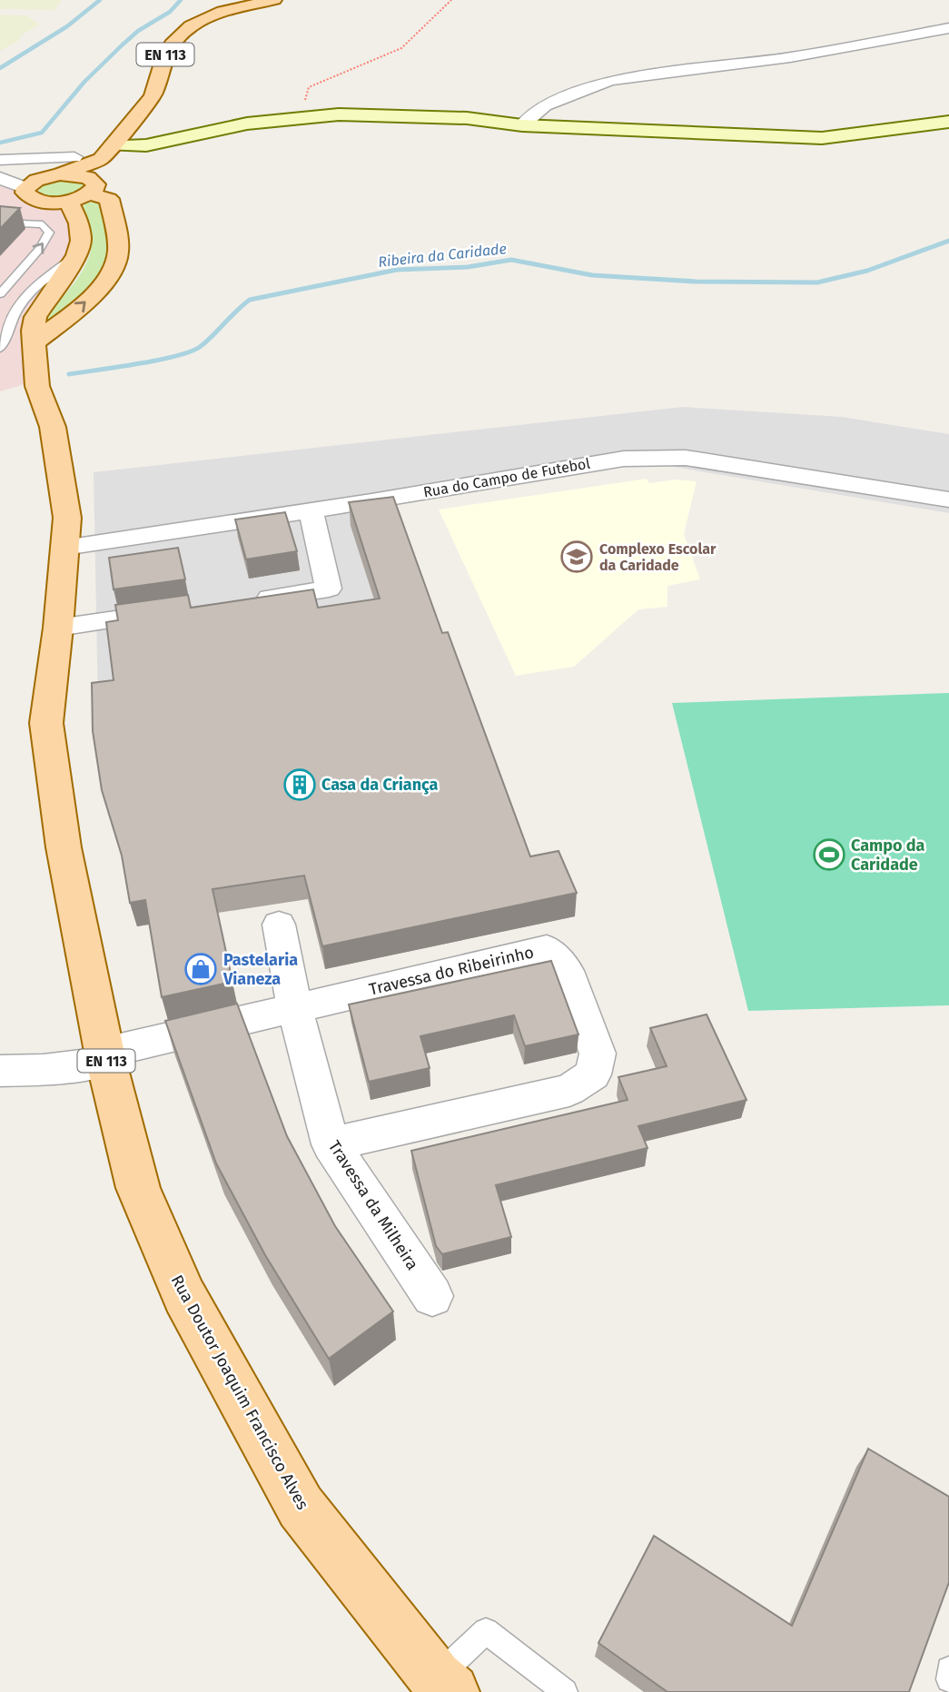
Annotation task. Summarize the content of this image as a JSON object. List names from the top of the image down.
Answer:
{
  "streets": {
    "main road": ["EN 113", "Rua Doutor Joaquim Francisco Alves"],
    "street": ["Rua do Campo de Futebol", "Travessa do Ribeirinho", "Travessa da Milheira"]
  },
  "crossings": [
    ["Rua do Campo de Futebol", "Rua Doutor Joaquim Francisco Alves"],
    ["Travessa do Ribeirinho", "Travessa da Milheira"],
    ["Travessa do Ribeirinho", "Rua Doutor Joaquim Francisco Alves"]
  ],
  "water": ["Ribeira da Caridade"],
  "places": {
    "school or university": ["Complexo Escolar da Caridade"],
    "building": ["Casa da Criança"],
    "sports": ["Campo da Caridade"],
    "shop": ["Pastelaria Vianeza"]
  }
}
